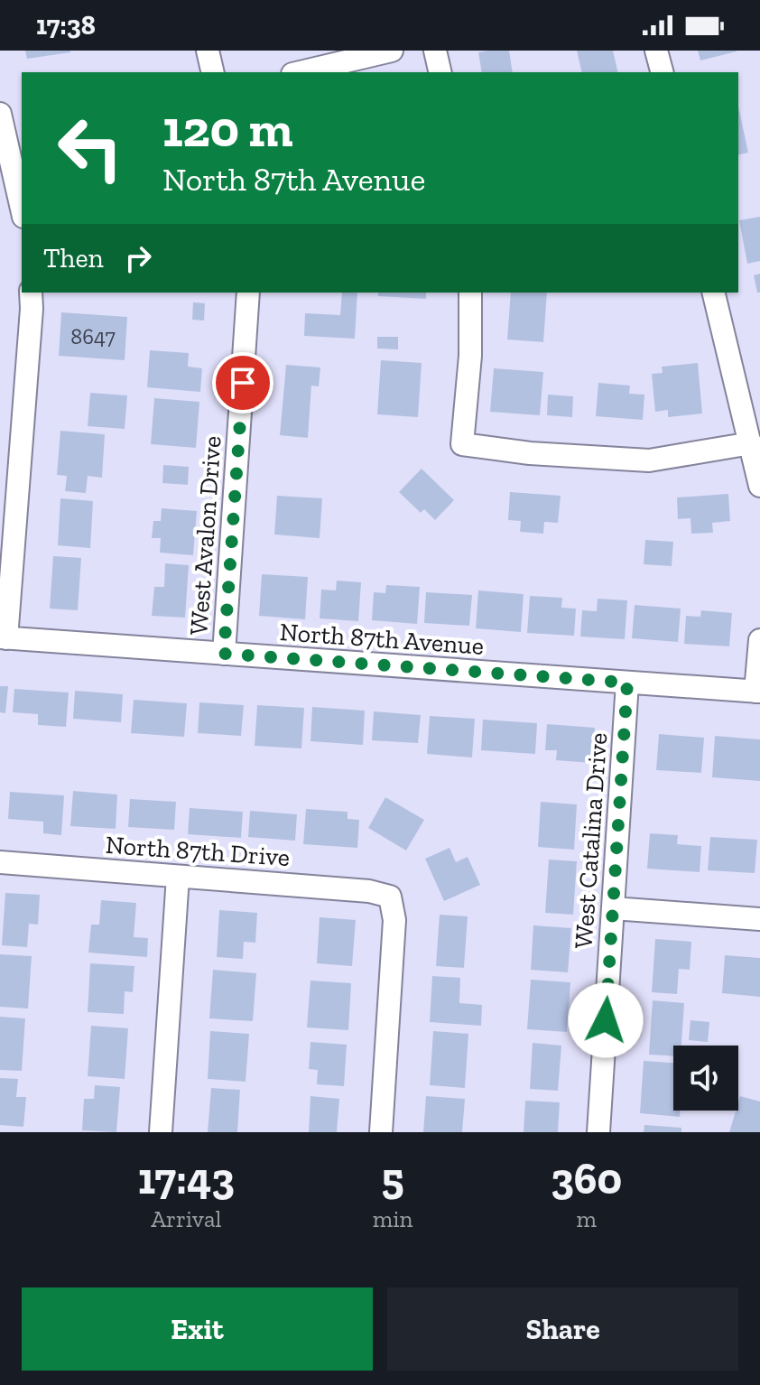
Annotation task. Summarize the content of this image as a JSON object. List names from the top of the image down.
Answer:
{
  "streets": {
    "street": [
      "West Avalon Drive",
      "North 87th Avenue",
      "West Catalina Drive",
      "North 87th Drive"
    ]
  },
  "crossings": [
    ["West Avalon Drive", "North 87th Avenue"],
    ["North 87th Avenue", "West Catalina Drive"]
  ],
  "house_numbers": ["8647"],
  "page": {
    "status": "17:38",
    "turn": ["120 m", "North 87th Avenue"],
    "then": "Then",
    "eta": [
      "17:43",
      "Arrival",
      "5",
      "min",
      "360",
      "m"
    ],
    "buttons": ["Exit", "Share"]
  }
}
